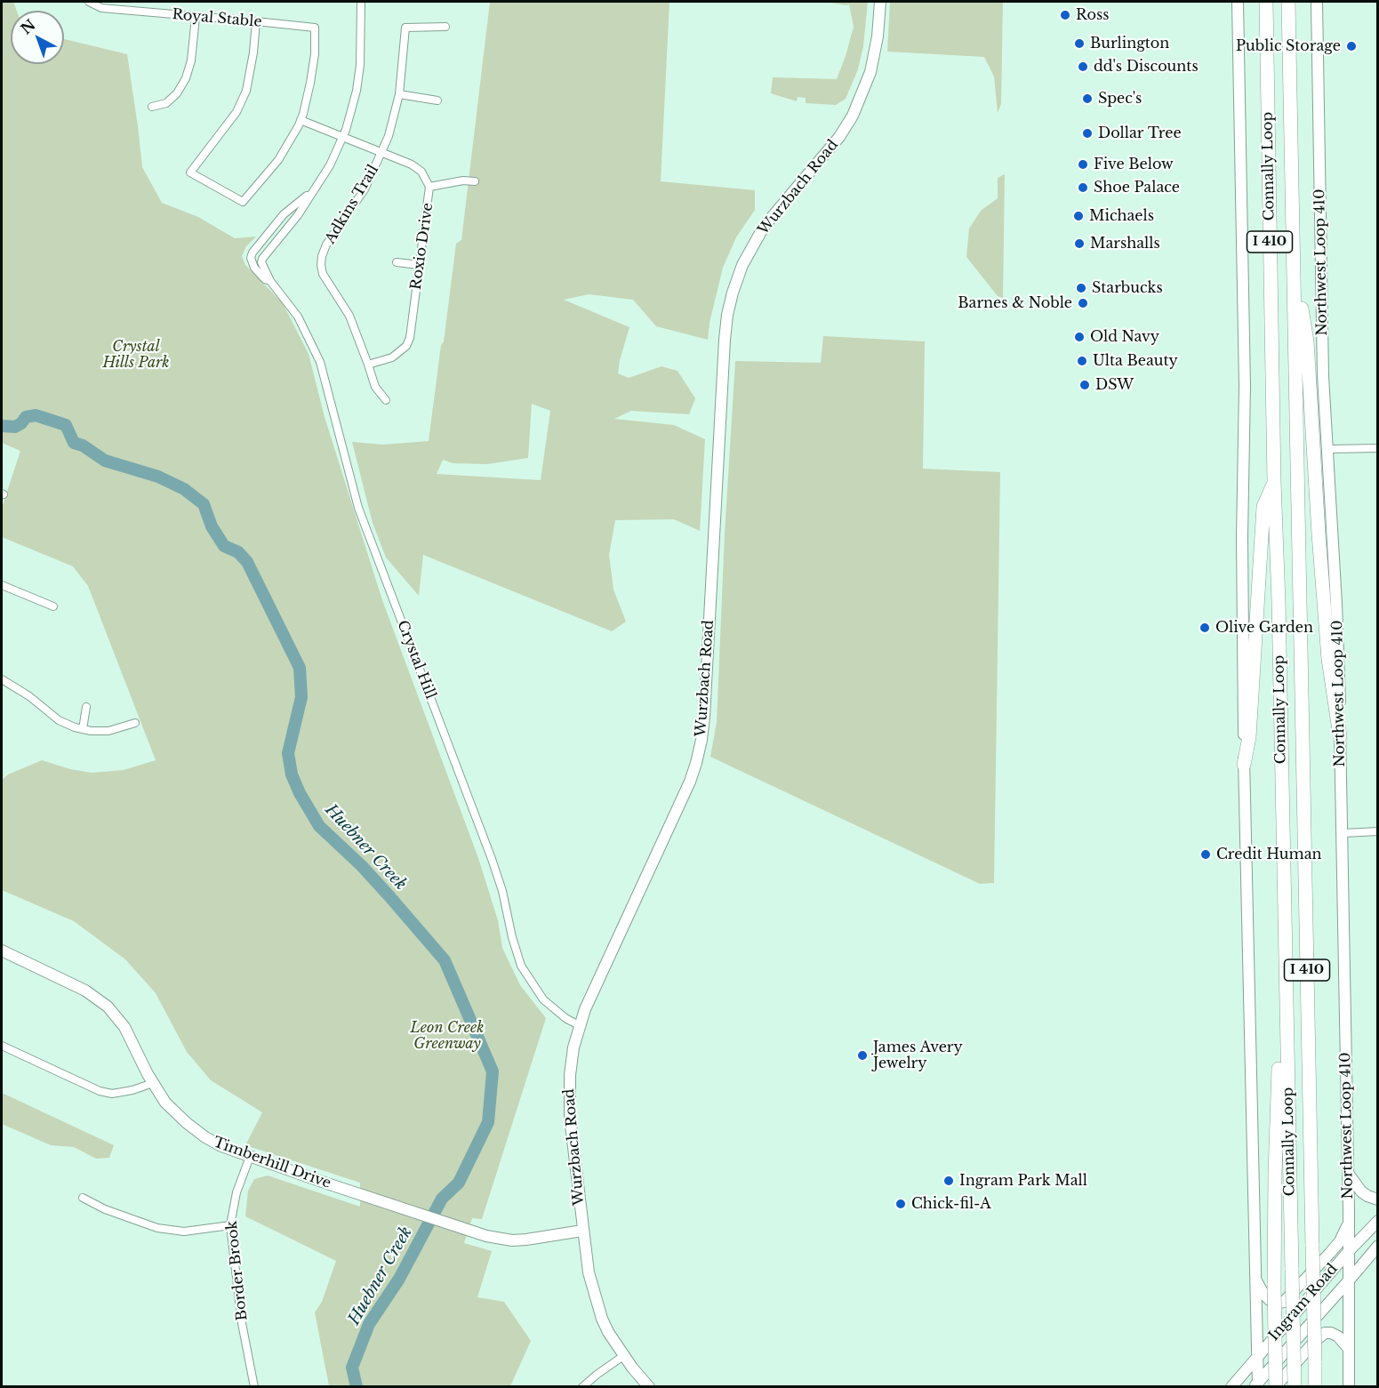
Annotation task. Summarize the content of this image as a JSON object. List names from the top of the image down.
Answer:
{
  "streets": {
    "highway": ["Connally Loop", "I 410"],
    "main road": [
      "Wurzbach Road",
      "Northwest Loop 410",
      "Timberhill Drive",
      "Ingram Road"
    ],
    "street": [
      "Royal Stable",
      "Adkins Trail",
      "Roxio Drive",
      "Crystal Hill",
      "Border Brook"
    ]
  },
  "crossings": [
    ["Royal Stable", "Roxio Drive"],
    ["Wurzbach Road", "Crystal Hill"],
    ["Wurzbach Road", "Timberhill Drive"],
    ["Adkins Trail", "Roxio Drive"],
    ["Northwest Loop 410", "Ingram Road"],
    ["Timberhill Drive", "Border Brook"]
  ],
  "water": ["Huebner Creek"],
  "parks": ["Crystal Hills Park", "Leon Creek Greenway"],
  "places": [
    "Ross",
    "Burlington",
    "Public Storage",
    "dd's Discounts",
    "Spec's",
    "Dollar Tree",
    "Five Below",
    "Shoe Palace",
    "Michaels",
    "Marshalls",
    "Starbucks",
    "Barnes & Noble",
    "Old Navy",
    "Ulta Beauty",
    "DSW",
    "Olive Garden",
    "Credit Human",
    "James Avery Jewelry",
    "Ingram Park Mall",
    "Chick-fil-A"
  ],
  "north": "top left"
}
